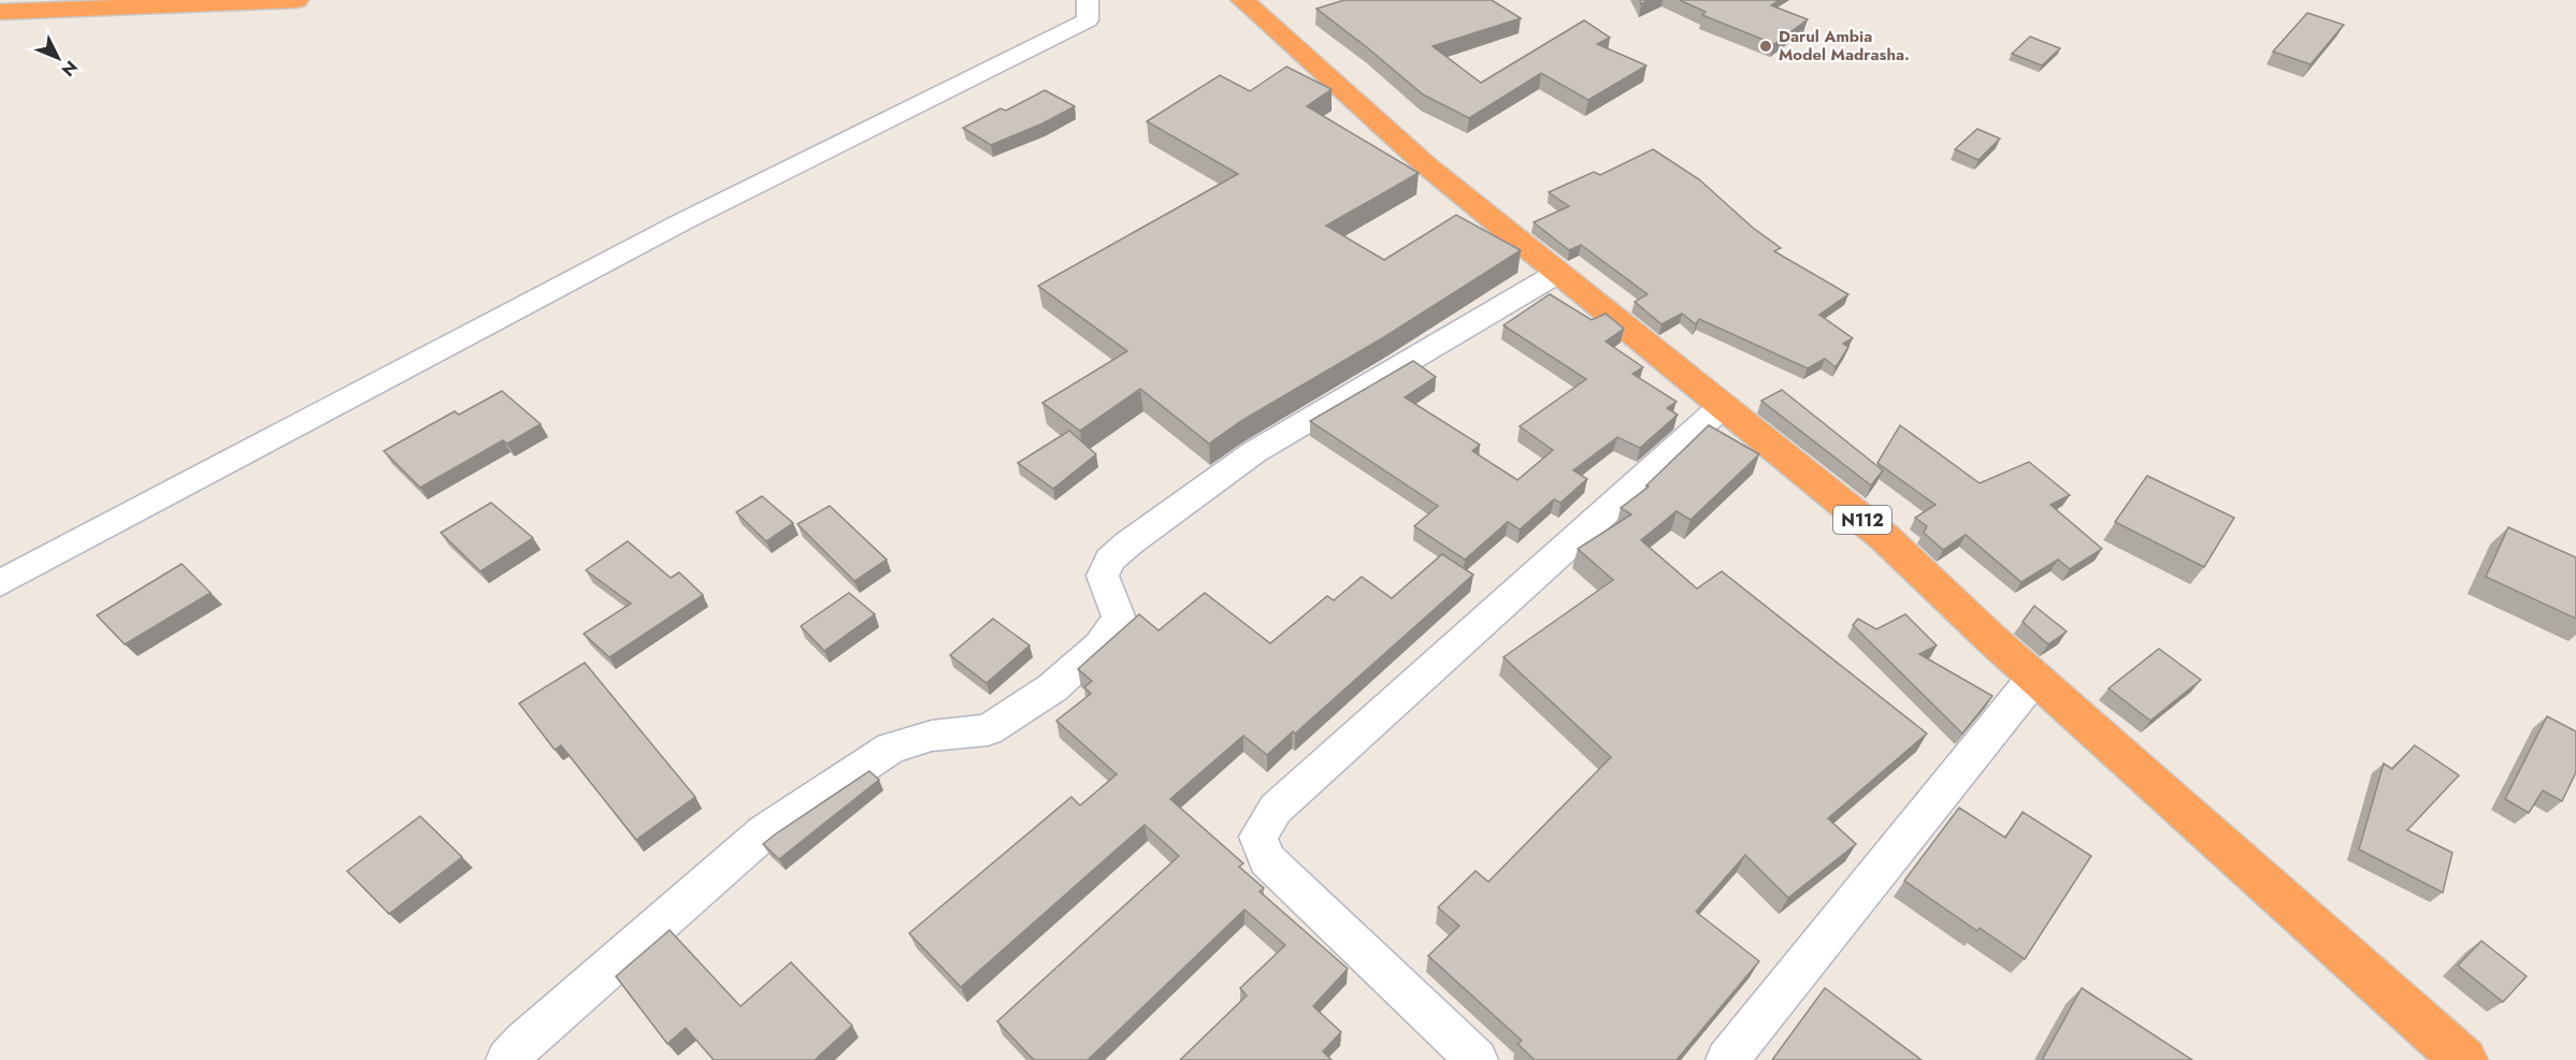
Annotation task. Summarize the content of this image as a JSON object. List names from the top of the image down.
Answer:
{
  "streets": {
    "highway": ["N112"]
  },
  "places": ["Darul Ambia Model Madrasha."],
  "north": "bottom right"
}
